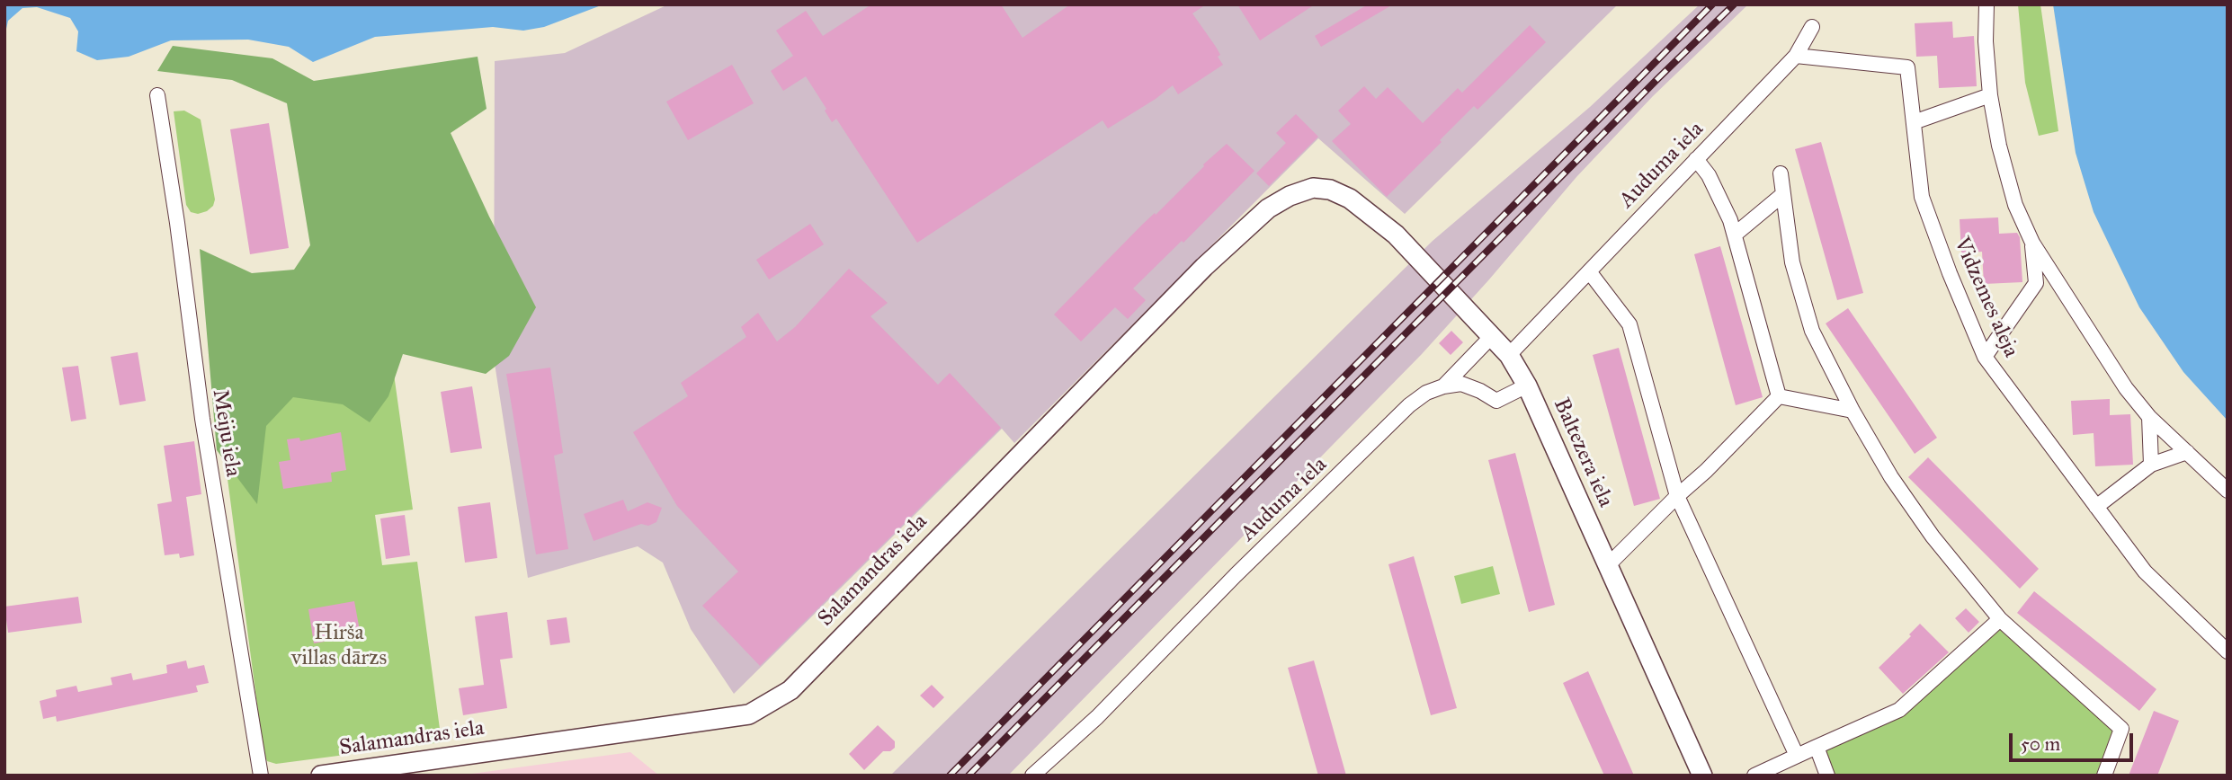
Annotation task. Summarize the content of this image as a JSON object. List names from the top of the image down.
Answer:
{
  "streets": {
    "street": [
      "Auduma iela",
      "Vidzemes aleja",
      "Meiju iela",
      "Baltezera iela",
      "Salamandras iela"
    ]
  },
  "crossings": [
    ["Auduma iela", "Vidzemes aleja"],
    ["Auduma iela", "Baltezera iela"],
    ["Baltezera iela", "Salamandras iela"]
  ],
  "parks": ["Hirša villas dārzs"],
  "scale_bar": "50 m"
}
